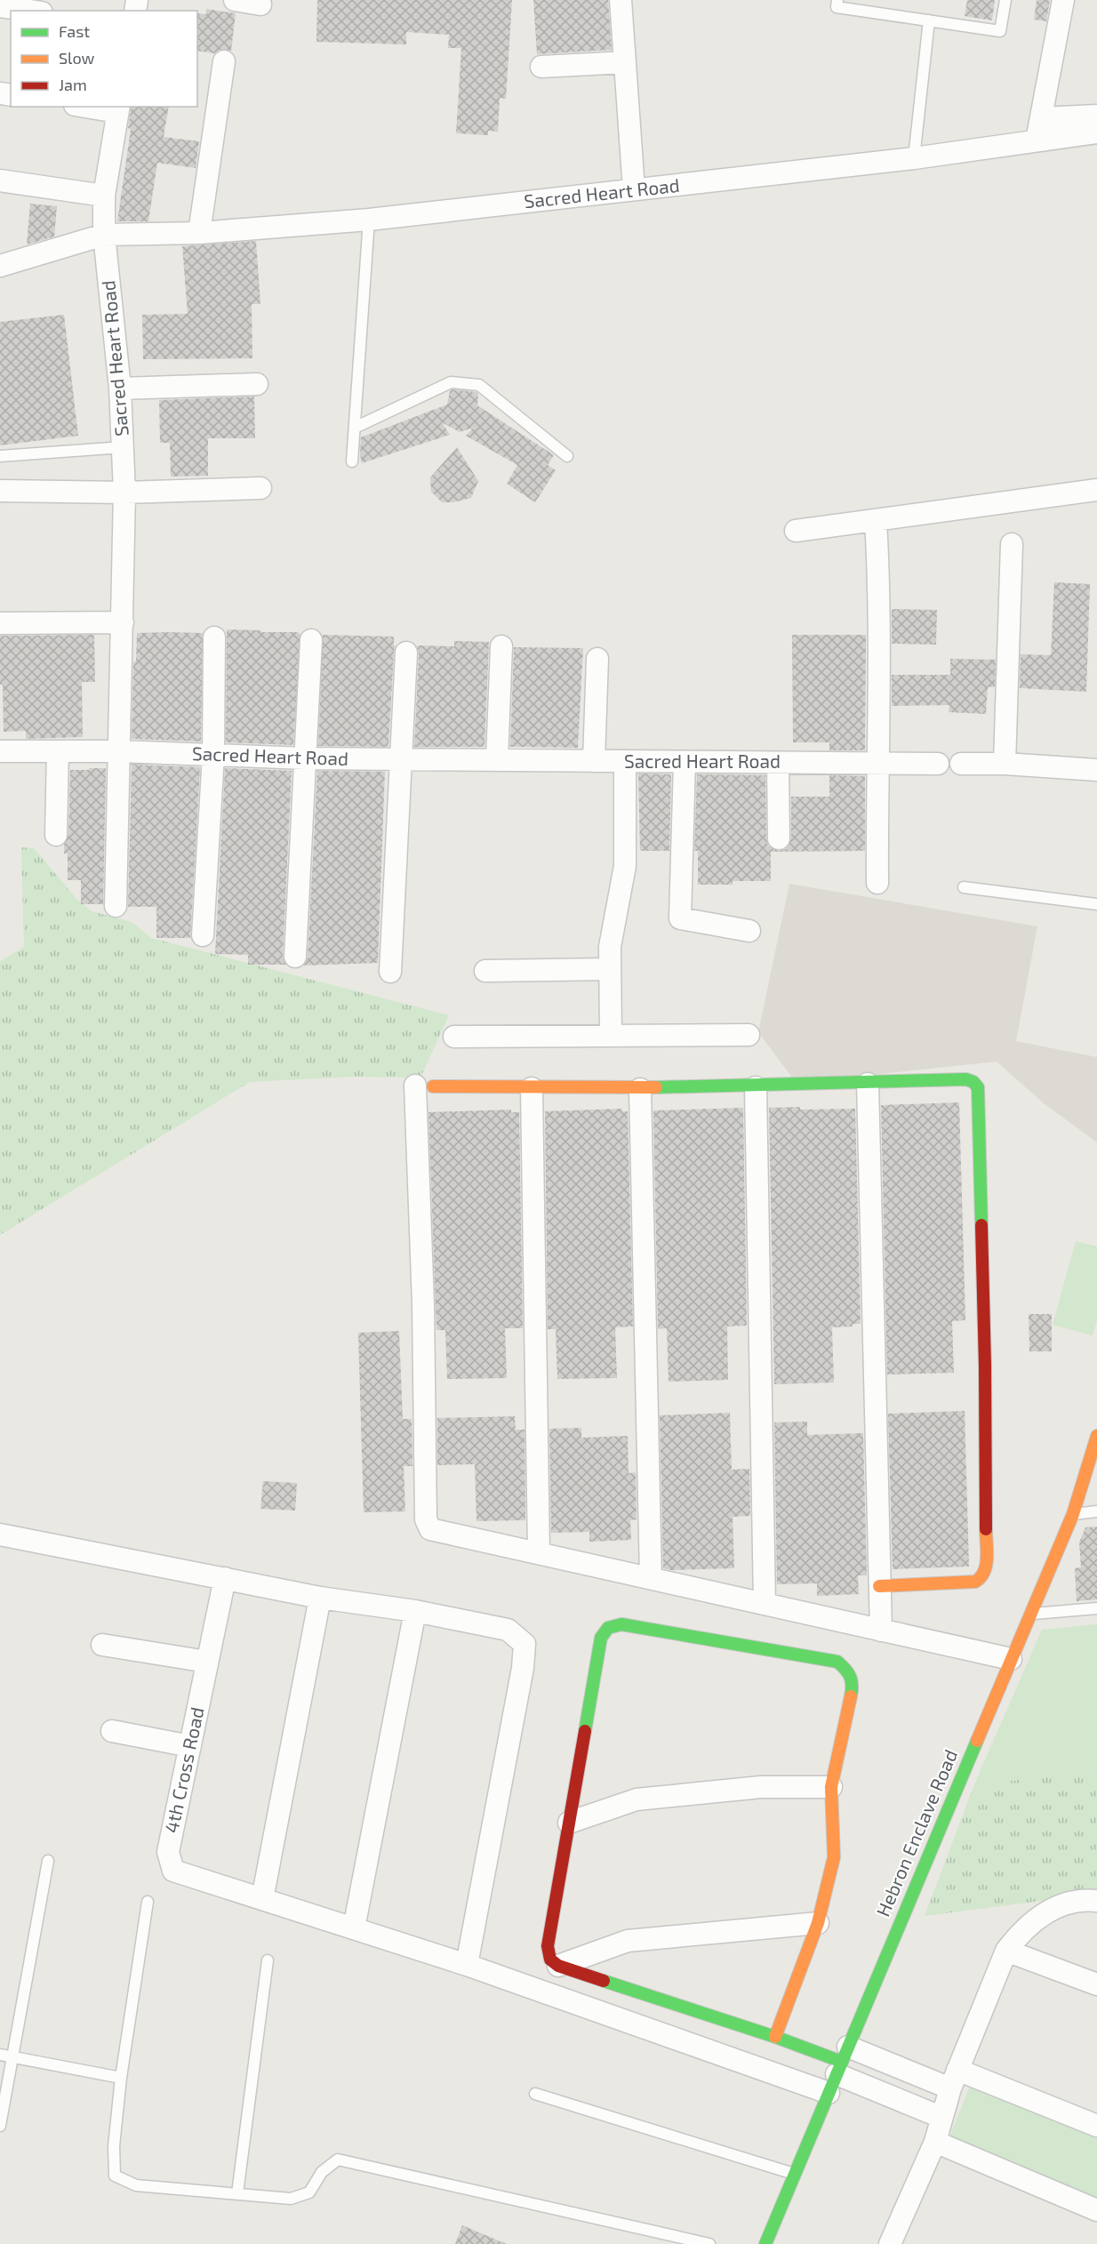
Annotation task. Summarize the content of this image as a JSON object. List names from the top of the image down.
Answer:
{
  "streets": {
    "street": ["Sacred Heart Road", "4th Cross Road", "Hebron Enclave Road"]
  },
  "legend": ["Fast", "Slow", "Jam"]
}
